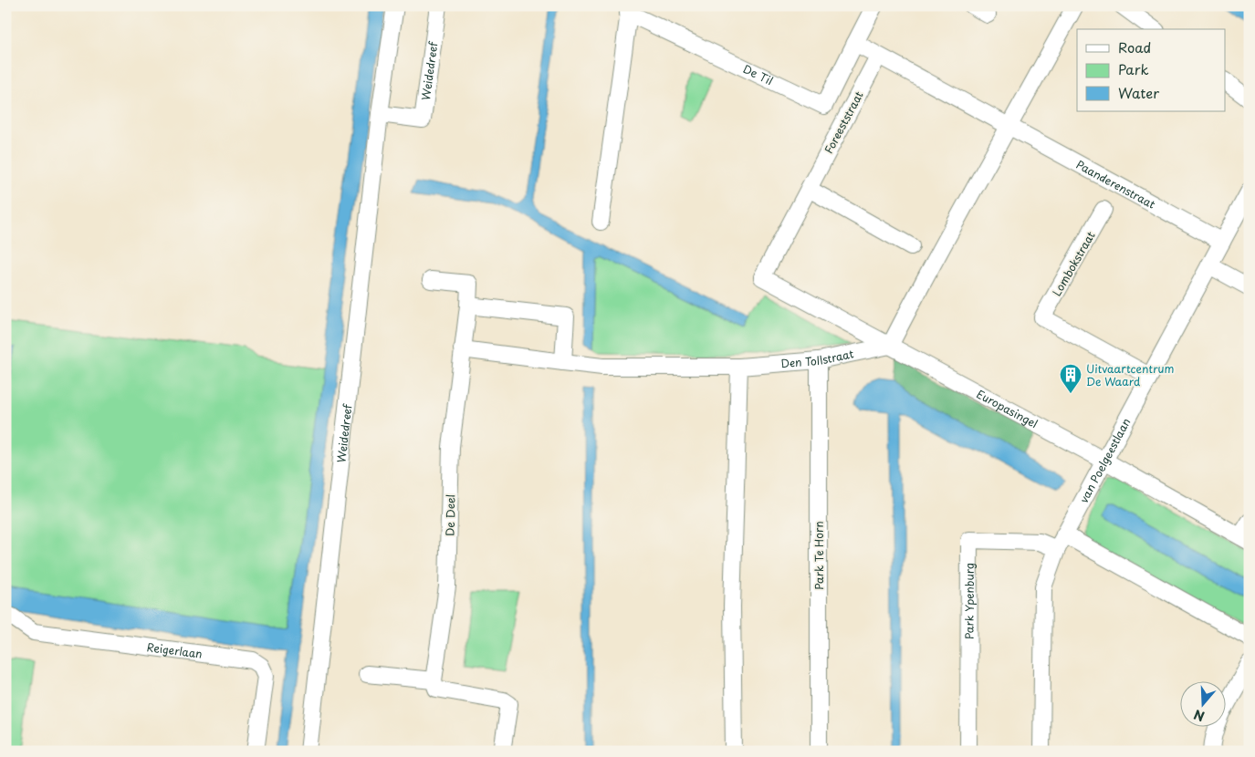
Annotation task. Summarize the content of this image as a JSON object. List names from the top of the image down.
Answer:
{
  "streets": {
    "street": [
      "Weidedreef",
      "De Til",
      "Foreeststraat",
      "Paanderenstraat",
      "Lombokstraat",
      "Den Tollstraat",
      "Europasingel",
      "van Poelgeestlaan",
      "De Deel",
      "Park Te Horn",
      "Park Ypenburg",
      "Reigerlaan"
    ]
  },
  "crossings": [
    ["Foreeststraat", "Europasingel"],
    ["Paanderenstraat", "van Poelgeestlaan"],
    ["Lombokstraat", "van Poelgeestlaan"],
    ["Den Tollstraat", "Europasingel"],
    ["Den Tollstraat", "Park Te Horn"],
    ["Europasingel", "van Poelgeestlaan"],
    ["van Poelgeestlaan", "Park Ypenburg"]
  ],
  "places": {
    "building": ["Uitvaartcentrum De Waard"]
  },
  "legend": ["Road", "Park", "Water"],
  "north": "bottom"
}
